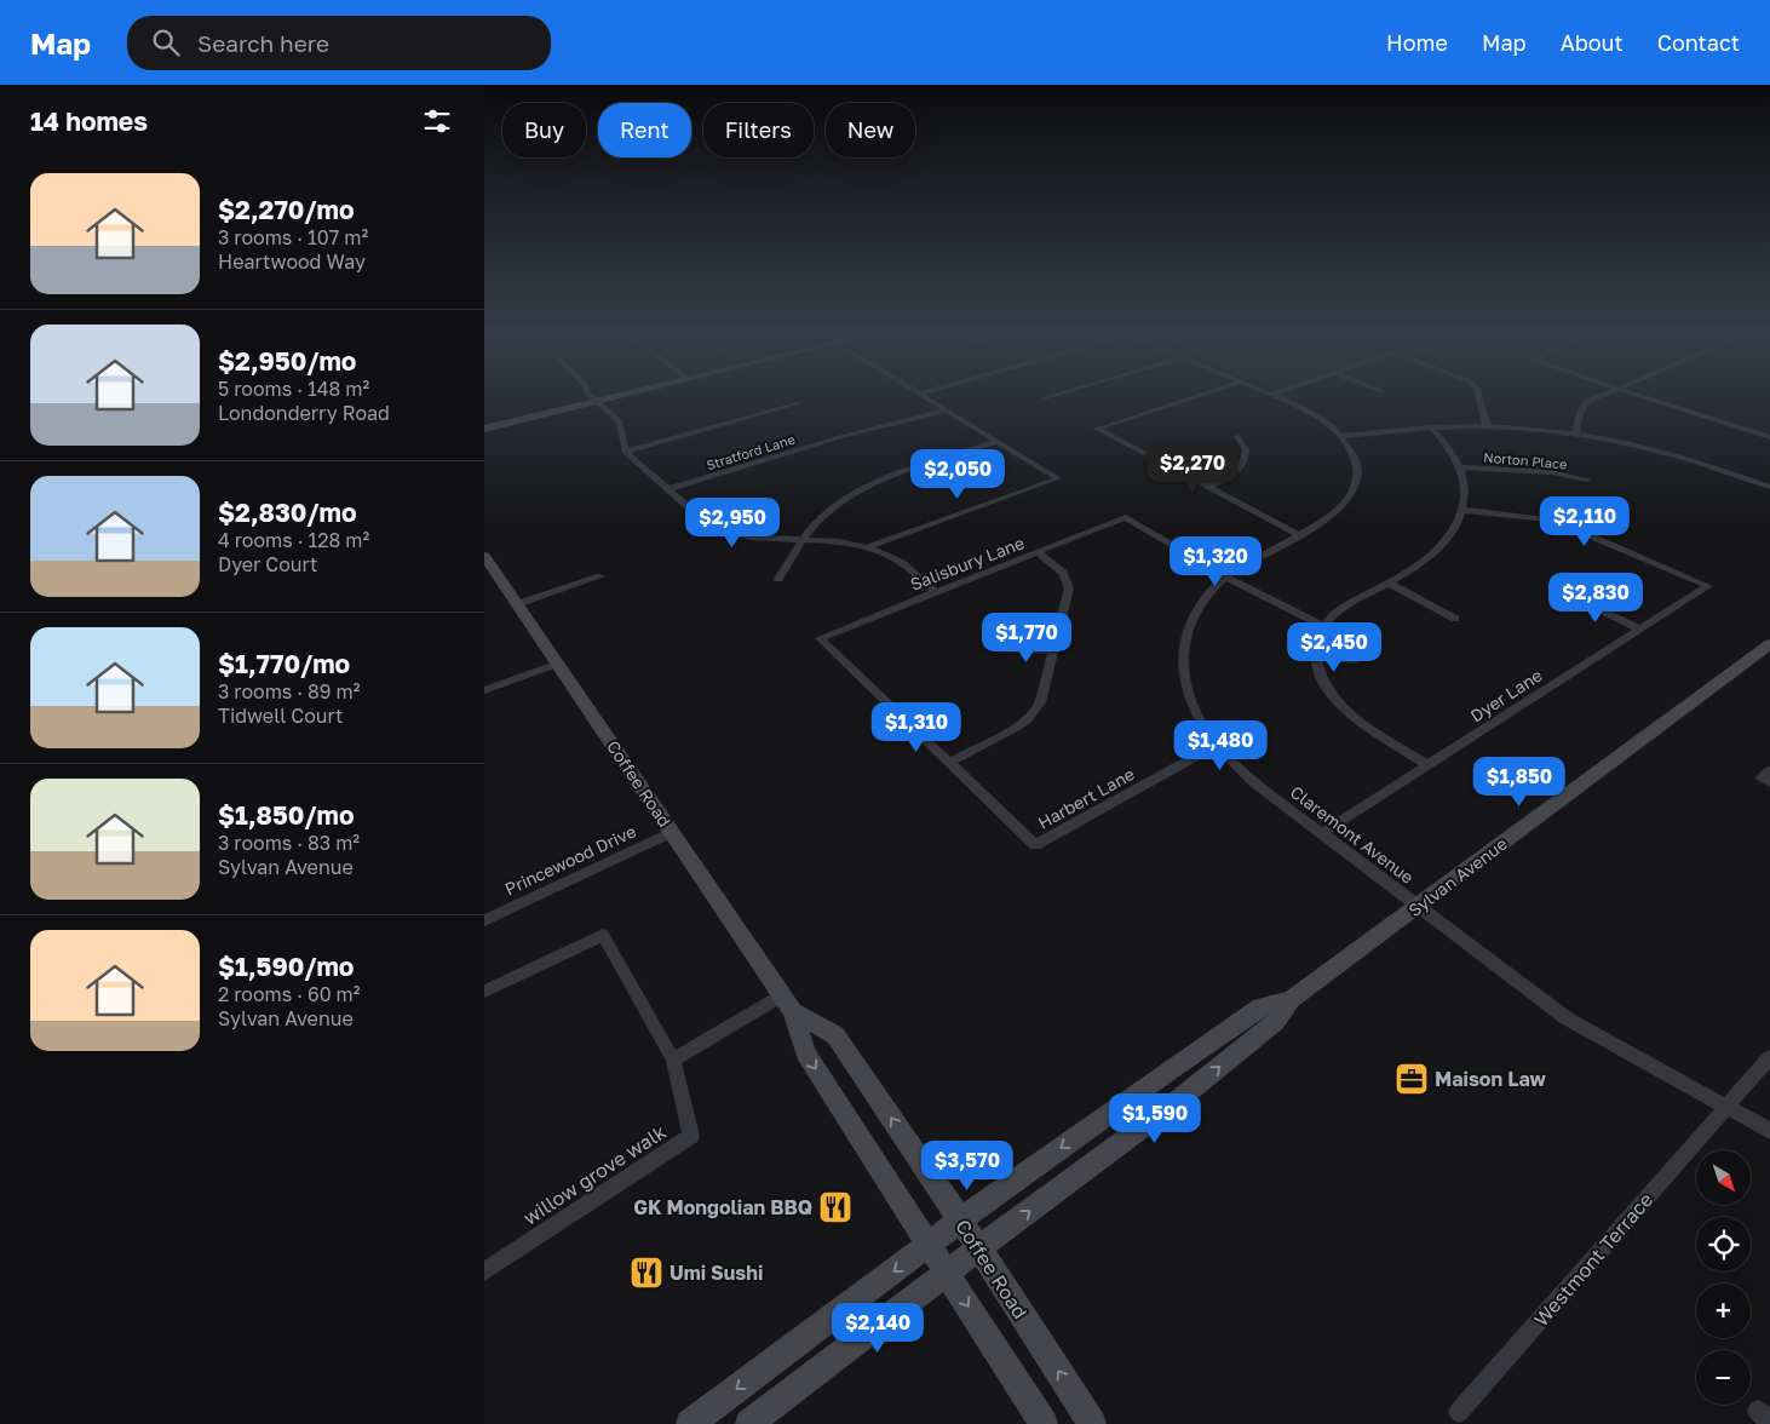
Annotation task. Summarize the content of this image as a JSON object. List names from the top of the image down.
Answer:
{
  "streets": {
    "main road": ["Coffee Road", "Sylvan Avenue"],
    "street": [
      "Stratford Lane",
      "Norton Place",
      "Salisbury Lane",
      "Dyer Lane",
      "Harbert Lane",
      "Claremont Avenue",
      "Princewood Drive",
      "willow grove walk",
      "Westmont Terrace"
    ]
  },
  "crossings": [
    ["Salisbury Lane", "Harbert Lane"],
    ["Salisbury Lane", "Claremont Avenue"],
    ["Dyer Lane", "Claremont Avenue"],
    ["Coffee Road", "Princewood Drive"],
    ["Coffee Road", "Sylvan Avenue"],
    ["Harbert Lane", "Claremont Avenue"],
    ["Claremont Avenue", "Sylvan Avenue"],
    ["Claremont Avenue", "Westmont Terrace"]
  ],
  "places": {
    "office": ["Maison Law"],
    "restaurant": ["GK Mongolian BBQ", "Umi Sushi"]
  },
  "north": "bottom right",
  "page": {
    "header": "Map",
    "search": "Search here",
    "nav": [
      "Home",
      "Map",
      "About",
      "Contact"
    ],
    "heading": "14 homes",
    "chip": [
      "Buy",
      "Rent",
      "Filters",
      "New"
    ],
    "list": [
      {
        "name": "$2,270/mo",
        "note": "3 rooms · 107 m² · Heartwood Way"
      },
      {
        "name": "$2,950/mo",
        "note": "5 rooms · 148 m² · Londonderry Road"
      },
      {
        "name": "$2,830/mo",
        "note": "4 rooms · 128 m² · Dyer Court"
      },
      {
        "name": "$1,770/mo",
        "note": "3 rooms · 89 m² · Tidwell Court"
      },
      {
        "name": "$1,850/mo",
        "note": "3 rooms · 83 m² · Sylvan Avenue"
      },
      {
        "name": "$1,590/mo",
        "note": "2 rooms · 60 m² · Sylvan Avenue"
      }
    ],
    "price": [
      "$2,270",
      "$2,050",
      "$2,110",
      "$2,950",
      "$1,320",
      "$2,830",
      "$1,770",
      "$2,450",
      "$1,310",
      "$1,480",
      "$1,850",
      "$1,590",
      "$3,570",
      "$2,140"
    ],
    "map_buttons": ["+", "−"]
  }
}
